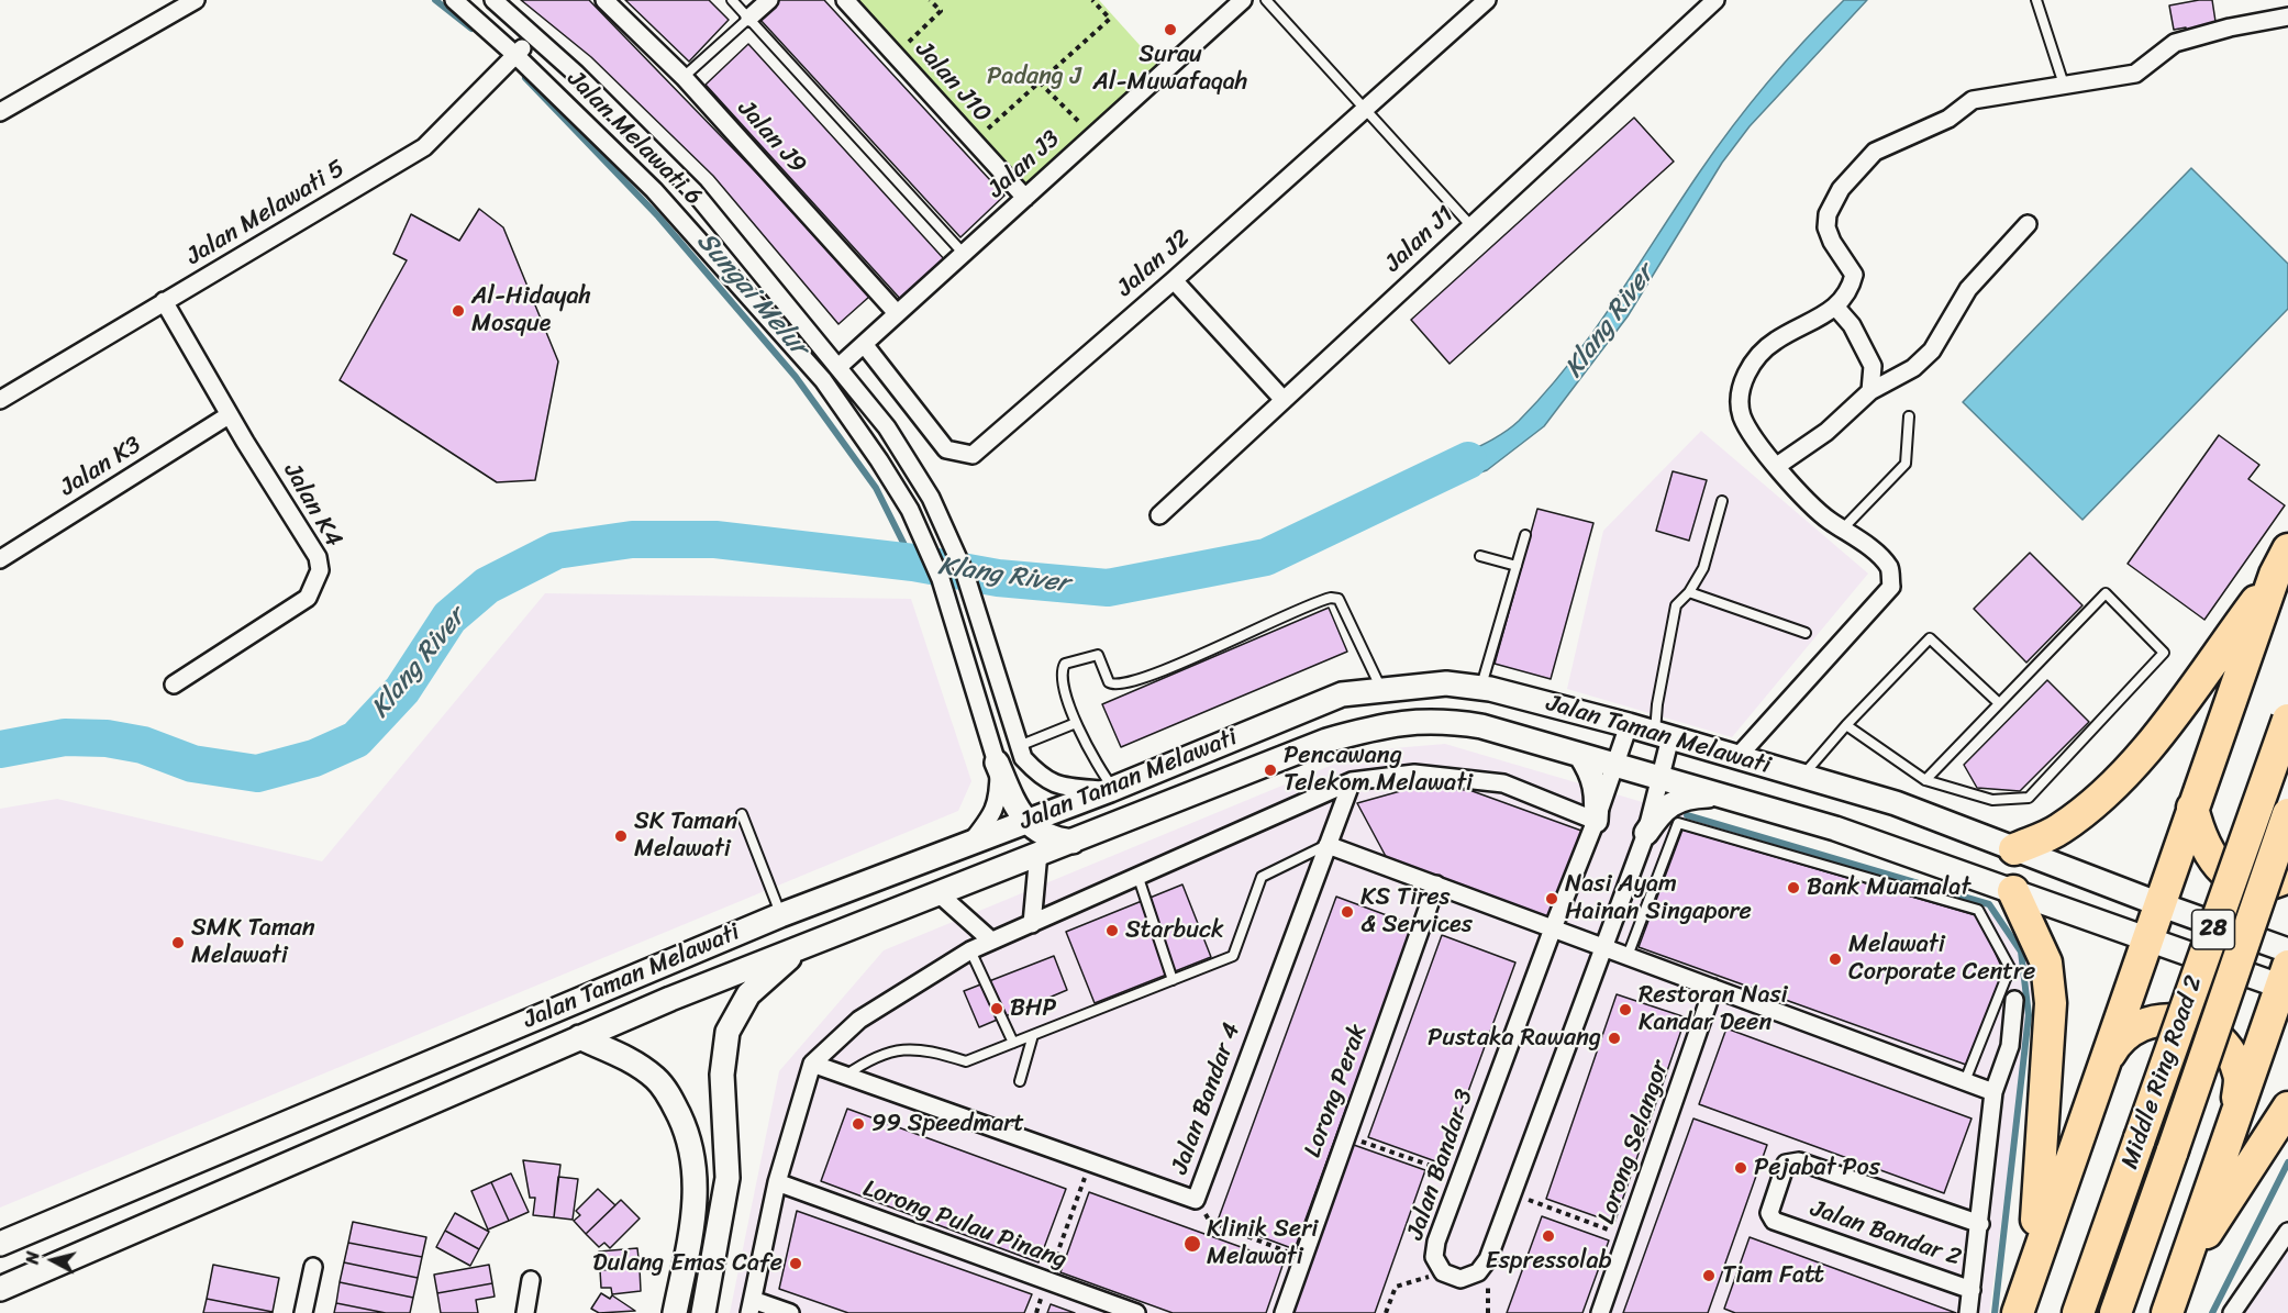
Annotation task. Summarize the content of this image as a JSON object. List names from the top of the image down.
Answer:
{
  "streets": {
    "highway": ["28", "Middle Ring Road 2"],
    "main road": ["Jalan Taman Melawati"],
    "street": [
      "Jalan J10",
      "Jalan J9",
      "Jalan Melawati 6",
      "Jalan J3",
      "Jalan Melawati 5",
      "Jalan J1",
      "Jalan J2",
      "Jalan K3",
      "Jalan K4",
      "Lorong Perak",
      "Jalan Bandar 4",
      "Lorong Selangor",
      "Jalan Bandar 3",
      "Lorong Pulau Pinang",
      "Jalan Bandar 2"
    ]
  },
  "crossings": [
    ["Jalan J10", "Jalan J3"],
    ["Jalan J9", "Jalan J3"],
    ["Jalan Melawati 6", "Jalan J3"],
    ["Jalan Melawati 6", "Jalan Melawati 5"],
    ["Jalan Melawati 6", "Jalan Taman Melawati"],
    ["Jalan J3", "Jalan J2"],
    ["Jalan Melawati 5", "Jalan K4"],
    ["Jalan K3", "Jalan K4"],
    ["Jalan Taman Melawati", "Jalan Bandar 3"]
  ],
  "water": ["Sungai Melur", "Klang River"],
  "parks": ["Padang J"],
  "places": [
    "Surau Al-Muwafaqah",
    "Al-Hidayah Mosque",
    "Pencawang Telekom Melawati",
    "SK Taman Melawati",
    "Bank Muamalat",
    "Nasi Ayam Hainan Singapore",
    "KS Tires & Services",
    "Starbuck",
    "SMK Taman Melawati",
    "Melawati Corporate Centre",
    "BHP",
    "Restoran Nasi Kandar Deen",
    "Pustaka Rawang",
    "99 Speedmart",
    "Pejabat Pos",
    "Espressolab",
    "Klinik Seri Melawati",
    "Dulang Emas Cafe",
    "Tiam Fatt"
  ],
  "north": "left"
}
